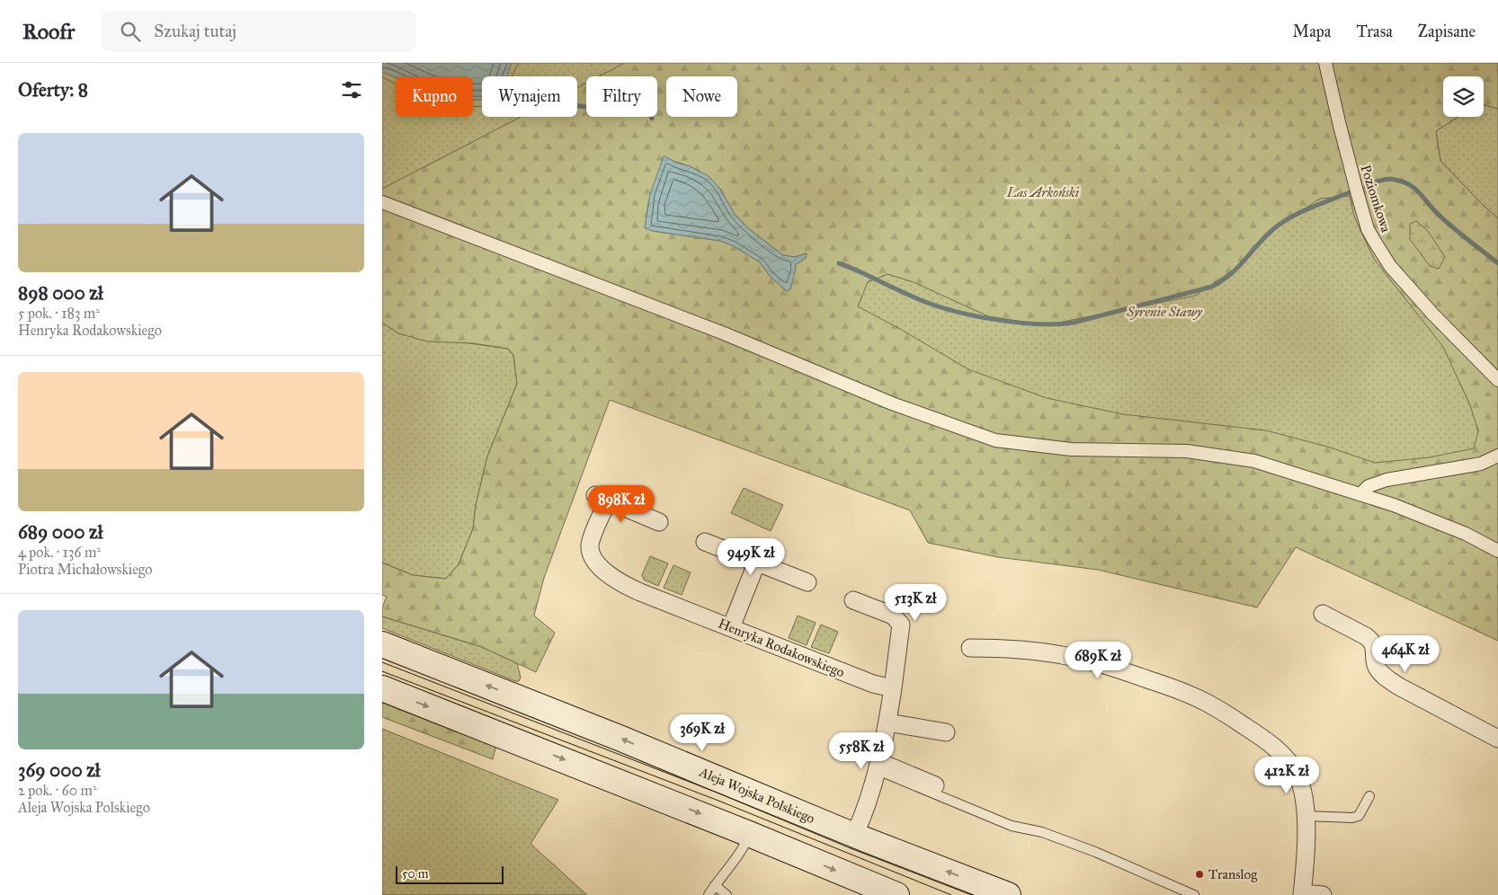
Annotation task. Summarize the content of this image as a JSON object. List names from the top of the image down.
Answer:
{
  "streets": {
    "main road": ["Aleja Wojska Polskiego"],
    "street": ["Poziomkowa", "Henryka Rodakowskiego"]
  },
  "parks": ["Las Arkoński", "Syrenie Stawy"],
  "places": ["Translog"],
  "scale_bar": "50 m",
  "page": {
    "header": "Roofr",
    "search": "Szukaj tutaj",
    "nav": ["Mapa", "Trasa", "Zapisane"],
    "heading": "Oferty: 8",
    "chip": [
      "Kupno",
      "Wynajem",
      "Filtry",
      "Nowe"
    ],
    "list": [
      {
        "name": "898 000 zł",
        "note": "5 pok. · 183 m² · Henryka Rodakowskiego"
      },
      {
        "name": "689 000 zł",
        "note": "4 pok. · 136 m² · Piotra Michałowskiego"
      },
      {
        "name": "369 000 zł",
        "note": "2 pok. · 60 m² · Aleja Wojska Polskiego"
      }
    ],
    "price": [
      "898K zł",
      "949K zł",
      "513K zł",
      "464K zł",
      "689K zł",
      "369K zł",
      "558K zł",
      "412K zł"
    ],
    "scale": "50 m"
  }
}
